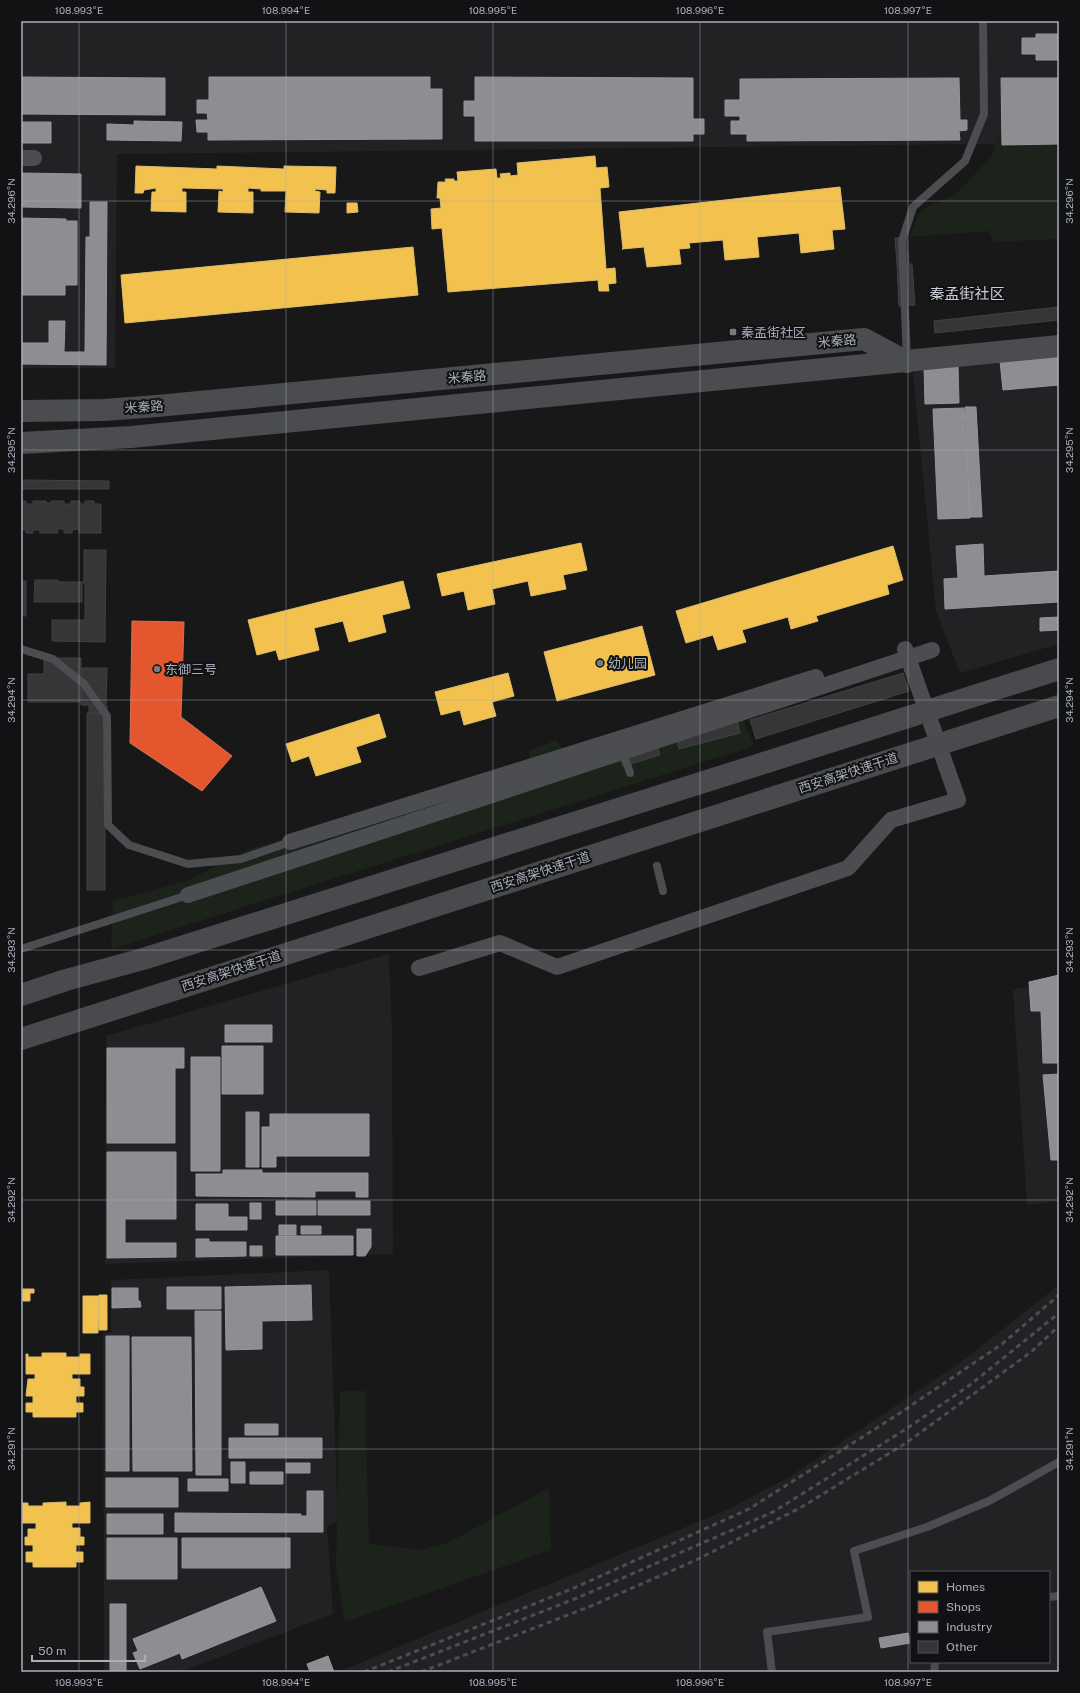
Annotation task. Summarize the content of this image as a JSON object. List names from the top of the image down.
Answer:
{
  "streets": {
    "highway": ["西安高架快速干道"],
    "street": ["米秦路"]
  },
  "districts": ["秦孟街社区"],
  "places": {
    "transit": ["秦孟街社区"],
    "other": ["幼儿园", "东御三号"]
  },
  "legend": [
    "Homes",
    "Shops",
    "Industry",
    "Other"
  ],
  "scale_bar": "50 m",
  "coordinates": [
    "108.993°E",
    "108.994°E",
    "108.995°E",
    "108.996°E",
    "108.997°E",
    "34.296°N",
    "34.295°N",
    "34.294°N",
    "34.293°N",
    "34.292°N",
    "34.291°N"
  ]
}
